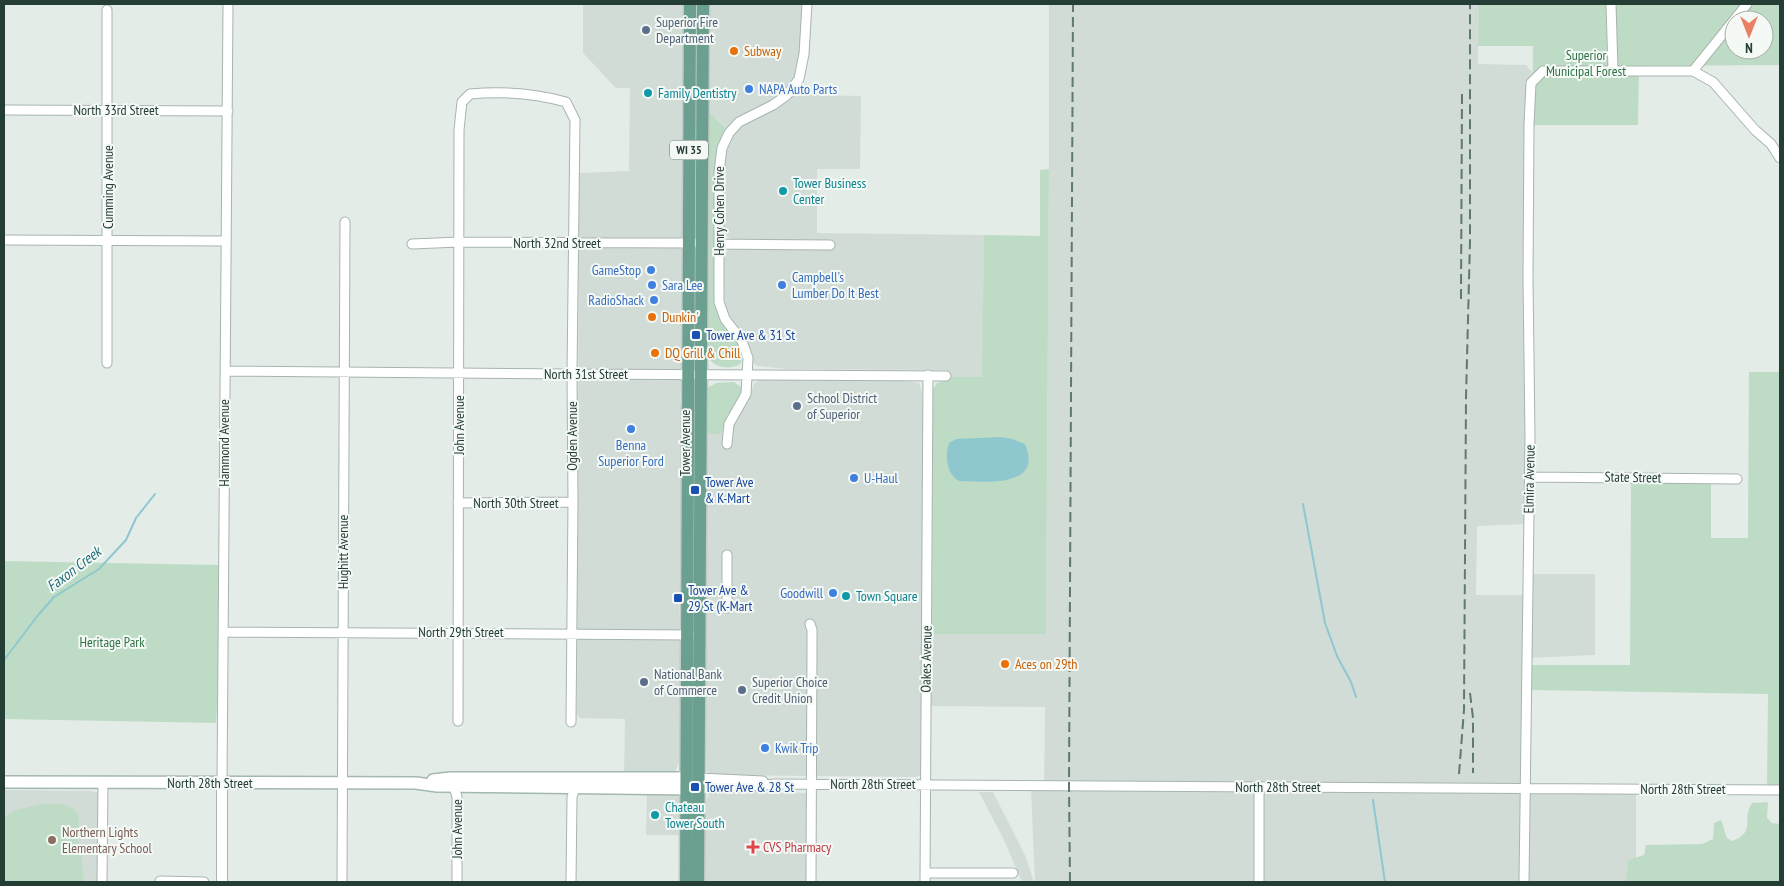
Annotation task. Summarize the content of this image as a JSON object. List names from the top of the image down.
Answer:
{
  "streets": {
    "main road": ["WI 35", "Tower Avenue", "North 28th Street"],
    "street": [
      "North 33rd Street",
      "Cumming Avenue",
      "Henry Cohen Drive",
      "North 32nd Street",
      "North 31st Street",
      "John Avenue",
      "Ogden Avenue",
      "Hammond Avenue",
      "State Street",
      "Elmira Avenue",
      "North 30th Street",
      "Hughitt Avenue",
      "North 29th Street",
      "Oakes Avenue"
    ]
  },
  "crossings": [
    ["North 33rd Street", "Cumming Avenue"],
    ["North 33rd Street", "Hammond Avenue"],
    ["Henry Cohen Drive", "North 31st Street"],
    ["North 32nd Street", "John Avenue"],
    ["North 32nd Street", "Ogden Avenue"],
    ["North 32nd Street", "Tower Avenue"],
    ["North 31st Street", "John Avenue"],
    ["North 31st Street", "Ogden Avenue"],
    ["North 31st Street", "Hammond Avenue"],
    ["North 31st Street", "Tower Avenue"],
    ["North 31st Street", "Hughitt Avenue"],
    ["North 31st Street", "Oakes Avenue"],
    ["John Avenue", "Ogden Avenue"],
    ["John Avenue", "North 30th Street"],
    ["John Avenue", "North 29th Street"],
    ["John Avenue", "North 28th Street"],
    ["Ogden Avenue", "North 30th Street"],
    ["Ogden Avenue", "North 29th Street"],
    ["Hammond Avenue", "North 29th Street"],
    ["Hammond Avenue", "North 28th Street"],
    ["Tower Avenue", "North 29th Street"],
    ["Tower Avenue", "North 28th Street"],
    ["State Street", "Elmira Avenue"],
    ["Elmira Avenue", "North 28th Street"],
    ["Hughitt Avenue", "North 29th Street"],
    ["Hughitt Avenue", "North 28th Street"],
    ["Oakes Avenue", "North 28th Street"]
  ],
  "water": ["Faxon Creek"],
  "parks": ["Superior Municipal Forest", "Heritage Park"],
  "places": {
    "other": [
      "Superior Fire Department",
      "Subway",
      "NAPA Auto Parts",
      "Family Dentistry",
      "Tower Business Center",
      "GameStop",
      "Sara Lee",
      "Campbell's Lumber Do It Best",
      "RadioShack",
      "Dunkin'",
      "DQ Grill & Chill",
      "School District of Superior",
      "Benna Superior Ford",
      "U-Haul",
      "Goodwill",
      "Town Square",
      "Aces on 29th",
      "National Bank of Commerce",
      "Superior Choice Credit Union",
      "Kwik Trip",
      "Chateau Tower South",
      "Northern Lights Elementary School"
    ],
    "transit": [
      "Tower Ave & 31 St",
      "Tower Ave & K-Mart",
      "Tower Ave & 29 St (K-Mart",
      "Tower Ave & 28 St"
    ],
    "health": ["CVS Pharmacy"]
  },
  "north": "bottom"
}
